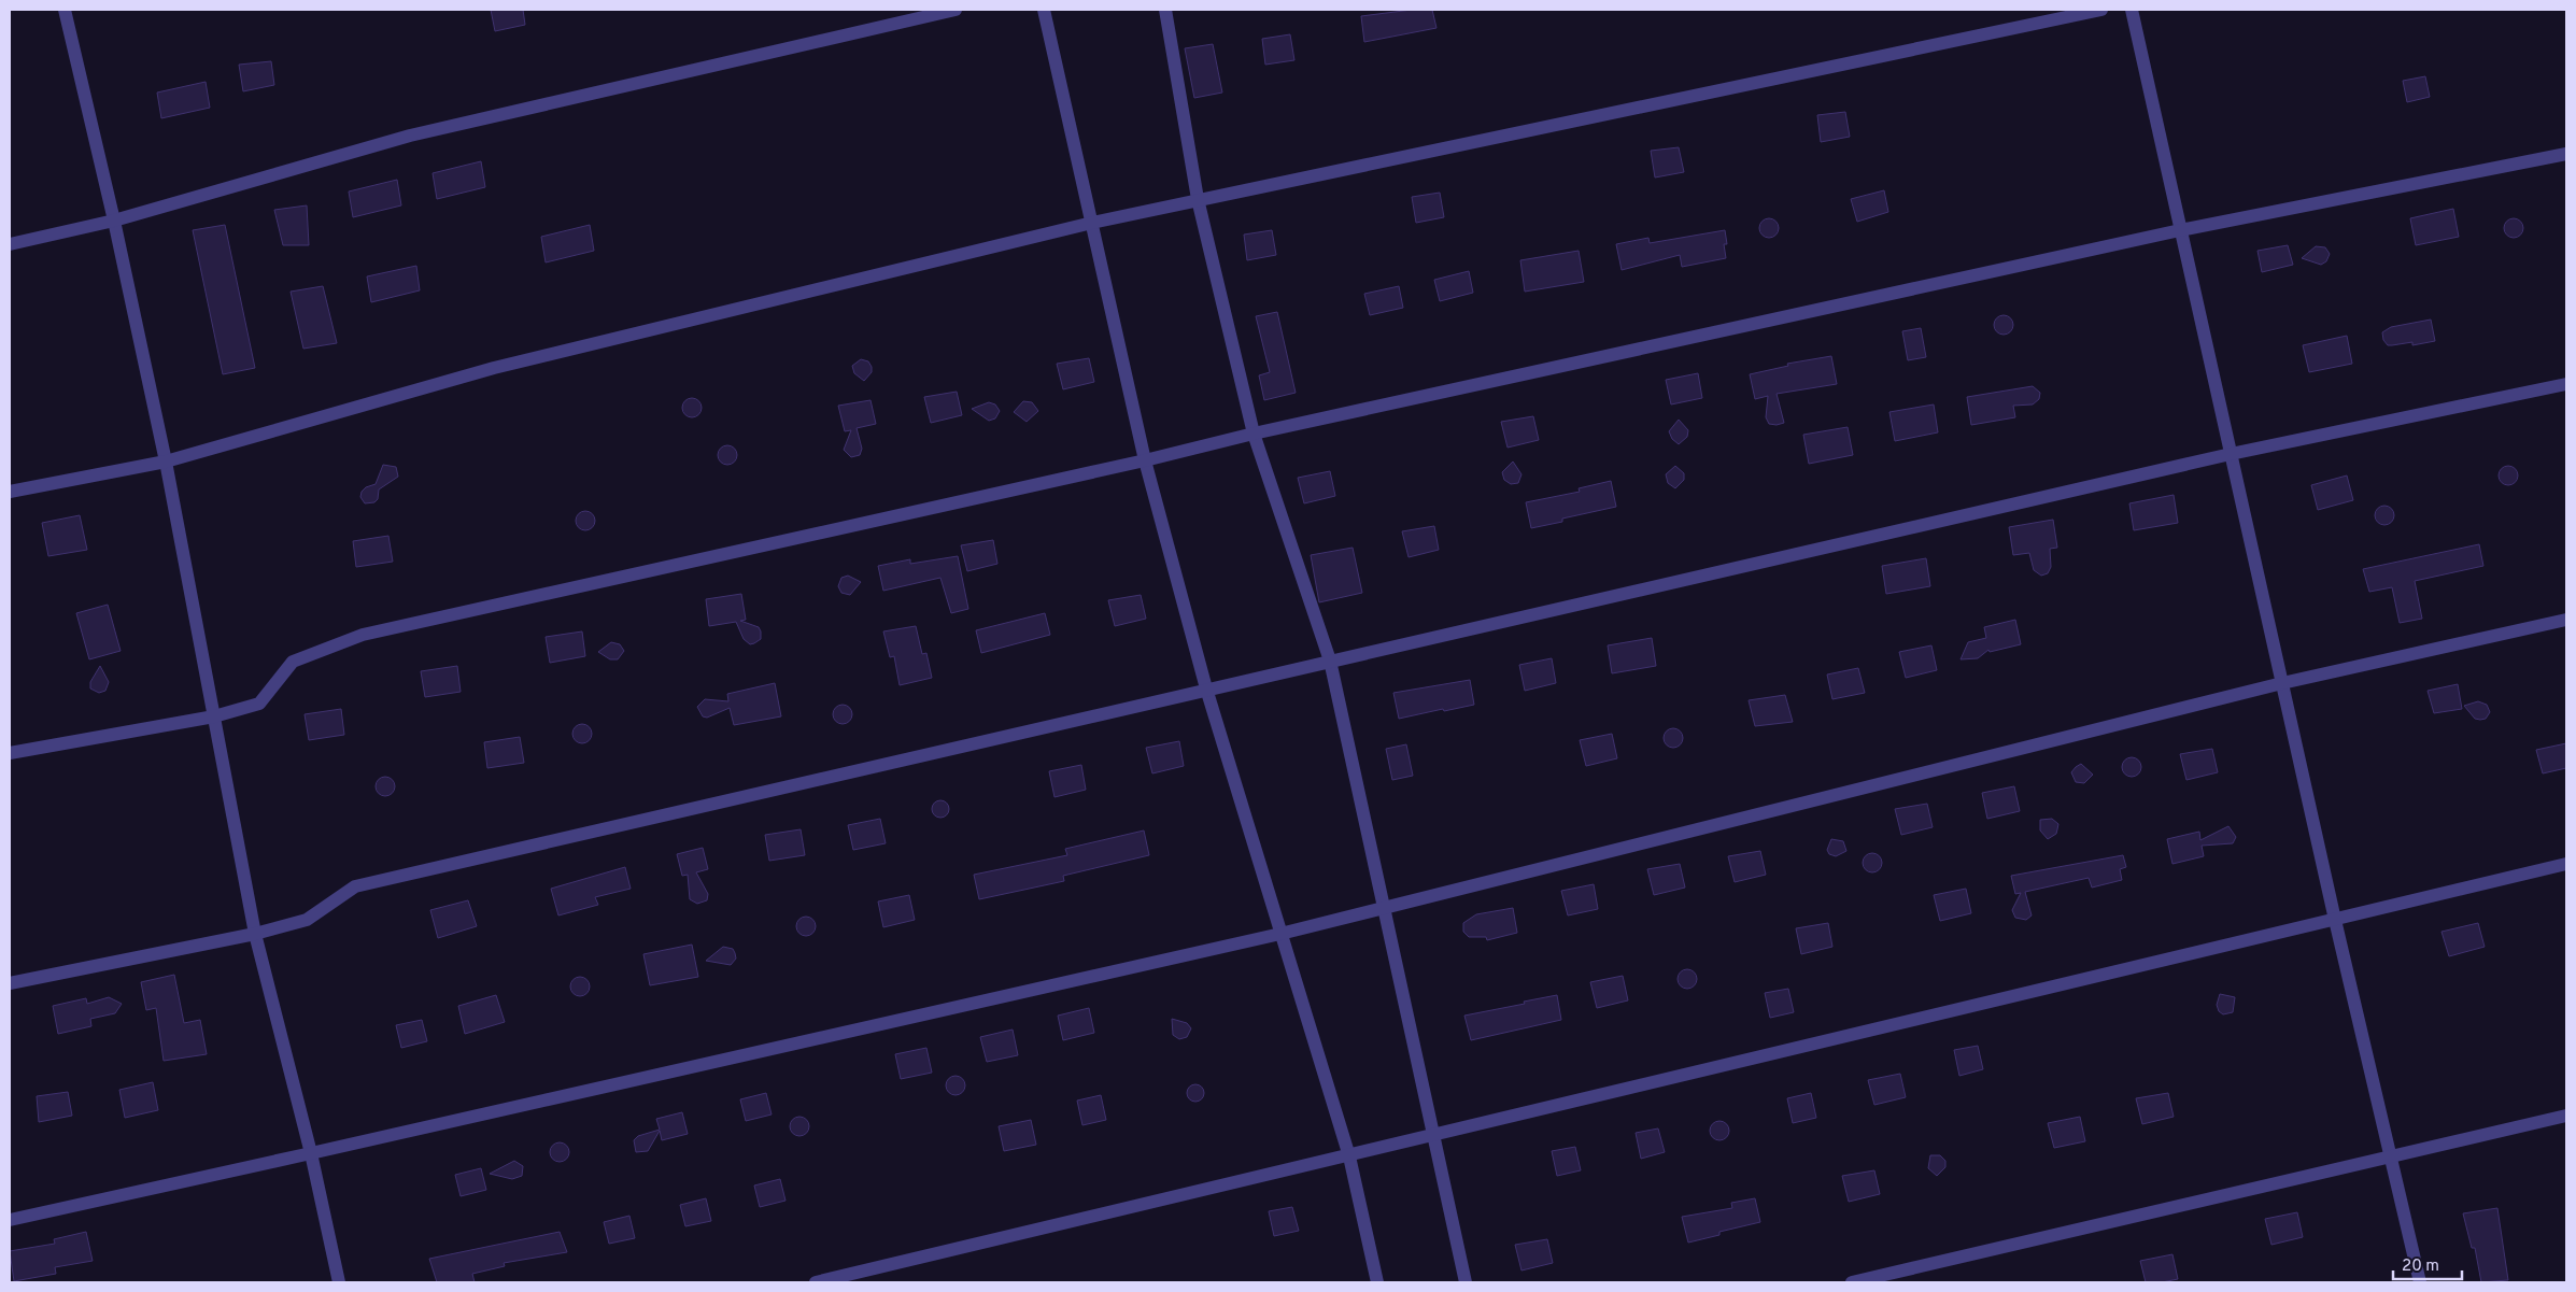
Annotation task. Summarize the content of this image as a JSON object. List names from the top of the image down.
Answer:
{
  "scale_bar": "20 m"
}
